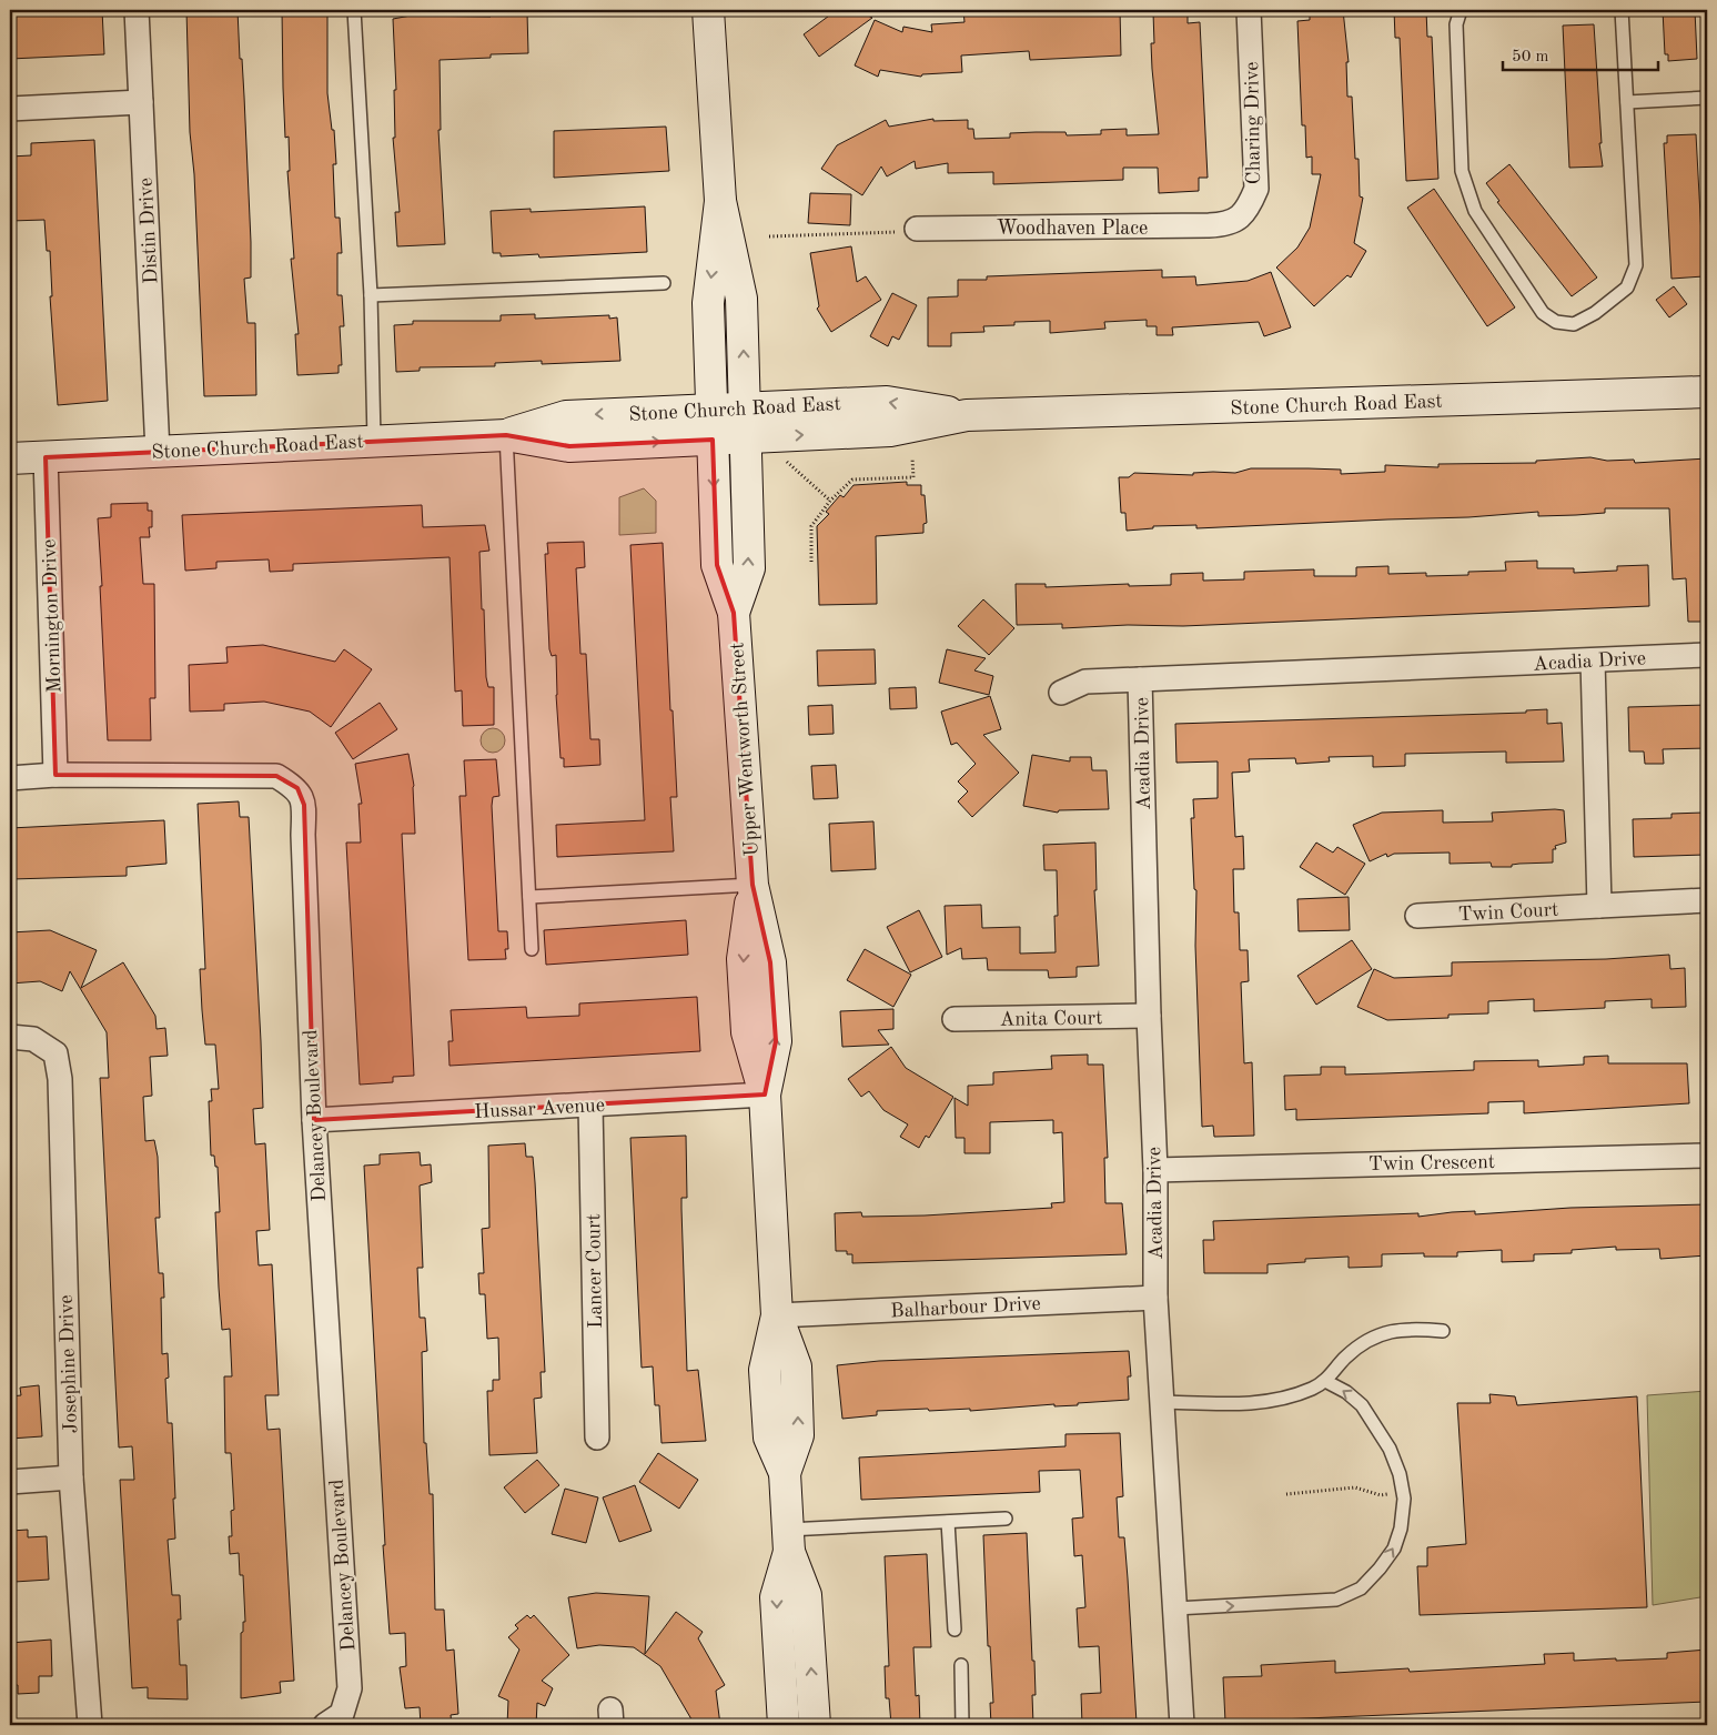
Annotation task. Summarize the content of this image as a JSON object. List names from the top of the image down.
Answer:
{
  "streets": {
    "main road": ["Stone Church Road East", "Upper Wentworth Street"],
    "street": [
      "Charing Drive",
      "Woodhaven Place",
      "Distin Drive",
      "Mornington Drive",
      "Acadia Drive",
      "Twin Court",
      "Anita Court",
      "Hussar Avenue",
      "Delancey Boulevard",
      "Twin Crescent",
      "Lancer Court",
      "Balharbour Drive",
      "Josephine Drive"
    ]
  },
  "crossings": [
    ["Charing Drive", "Woodhaven Place"],
    ["Distin Drive", "Stone Church Road East"],
    ["Stone Church Road East", "Mornington Drive"],
    ["Stone Church Road East", "Upper Wentworth Street"],
    ["Mornington Drive", "Delancey Boulevard"],
    ["Acadia Drive", "Anita Court"],
    ["Acadia Drive", "Twin Crescent"],
    ["Acadia Drive", "Balharbour Drive"],
    ["Upper Wentworth Street", "Hussar Avenue"],
    ["Upper Wentworth Street", "Balharbour Drive"],
    ["Hussar Avenue", "Delancey Boulevard"],
    ["Hussar Avenue", "Lancer Court"]
  ],
  "scale_bar": "50 m"
}
